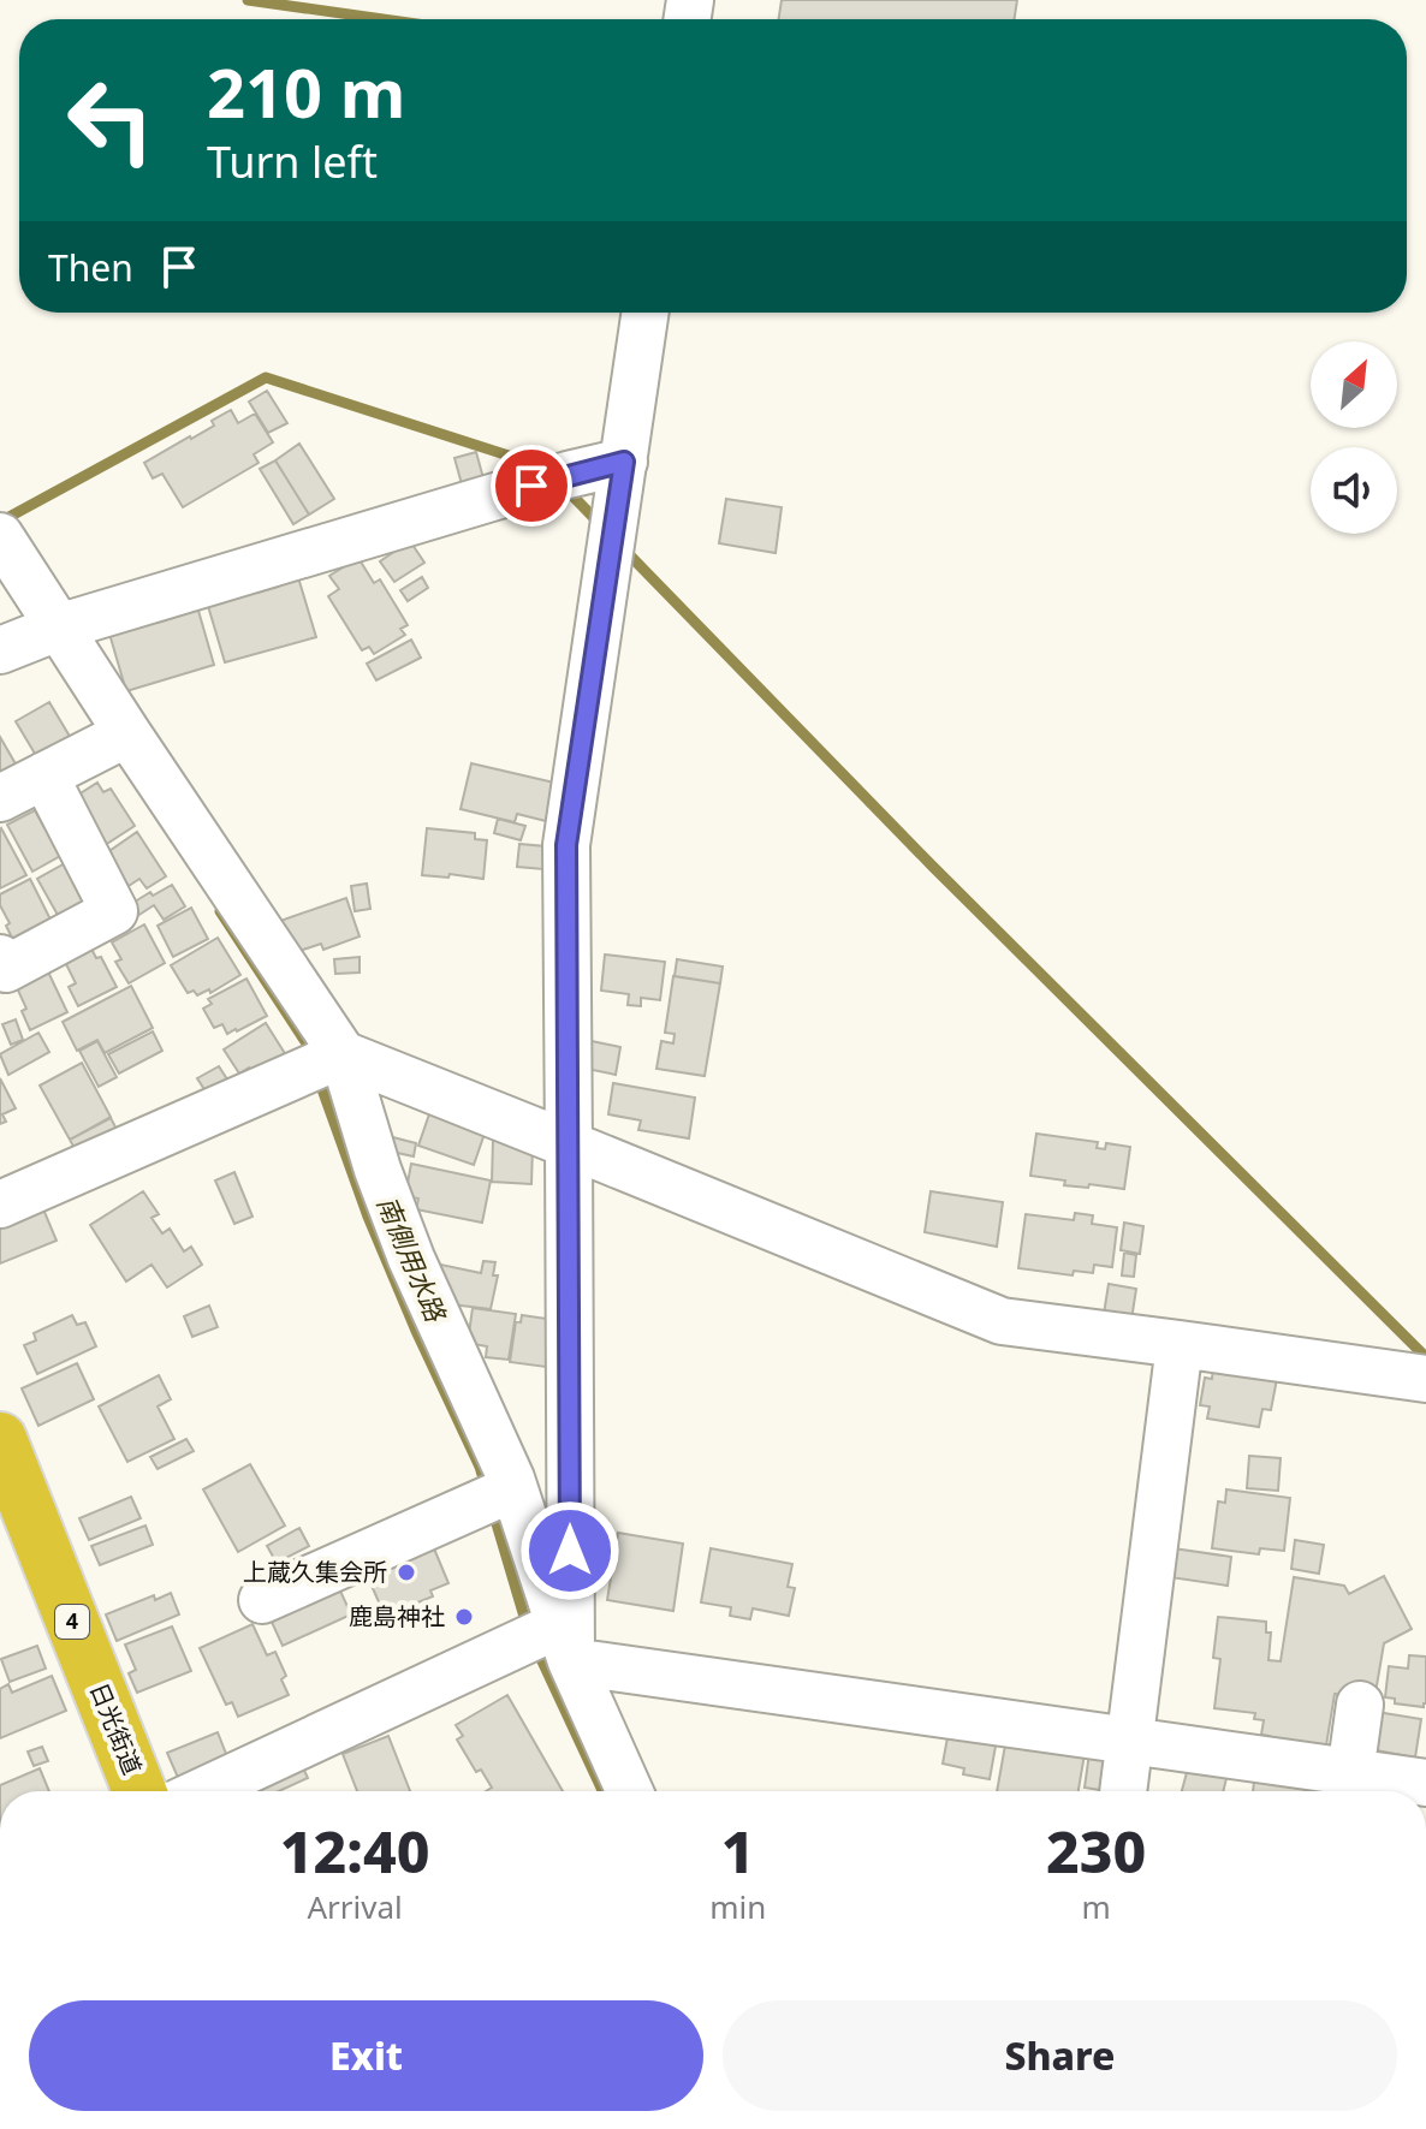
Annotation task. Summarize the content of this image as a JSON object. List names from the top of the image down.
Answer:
{
  "streets": {
    "highway": ["4", "日光街道"]
  },
  "water": ["南側用水路"],
  "places": ["上蔵久集会所", "鹿島神社"],
  "north": "top right",
  "page": {
    "turn": ["210 m", "Turn left"],
    "then": "Then",
    "eta": [
      "12:40",
      "Arrival",
      "1",
      "min",
      "230",
      "m"
    ],
    "buttons": ["Exit", "Share"]
  }
}
